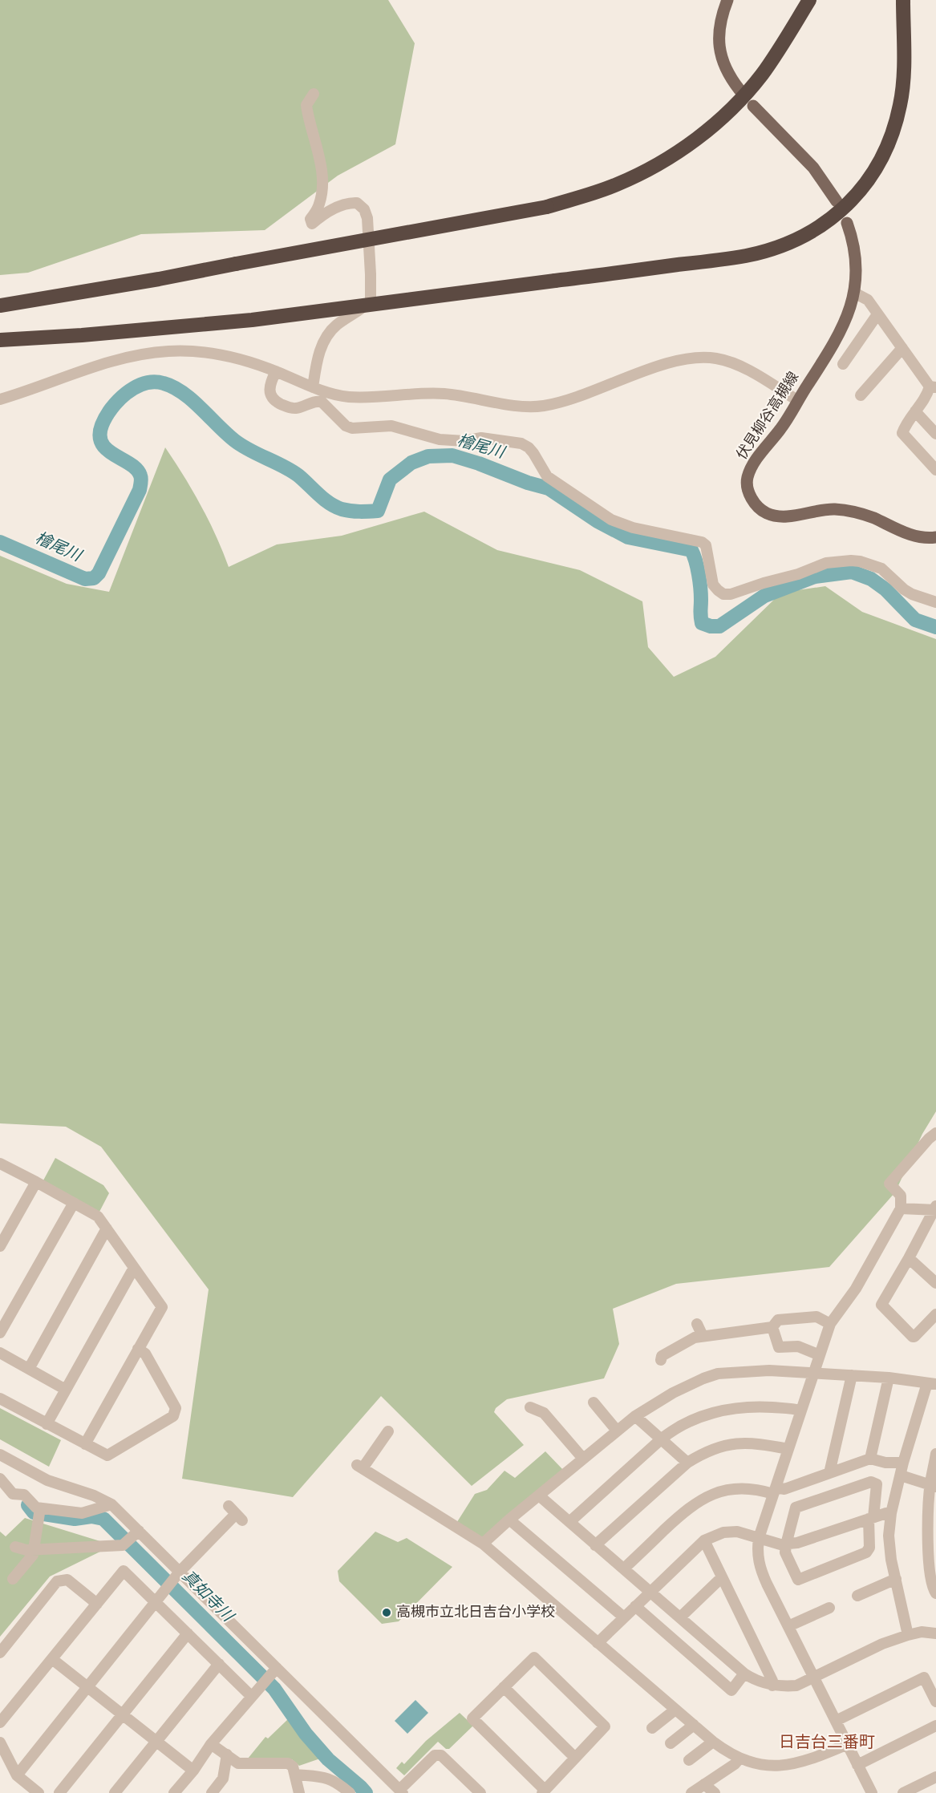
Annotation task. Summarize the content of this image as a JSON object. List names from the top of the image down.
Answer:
{
  "streets": {
    "main road": ["伏見柳谷高槻線"]
  },
  "districts": ["日吉台三番町"],
  "water": ["檜尾川", "真如寺川"],
  "places": ["高槻市立北日吉台小学校"]
}
